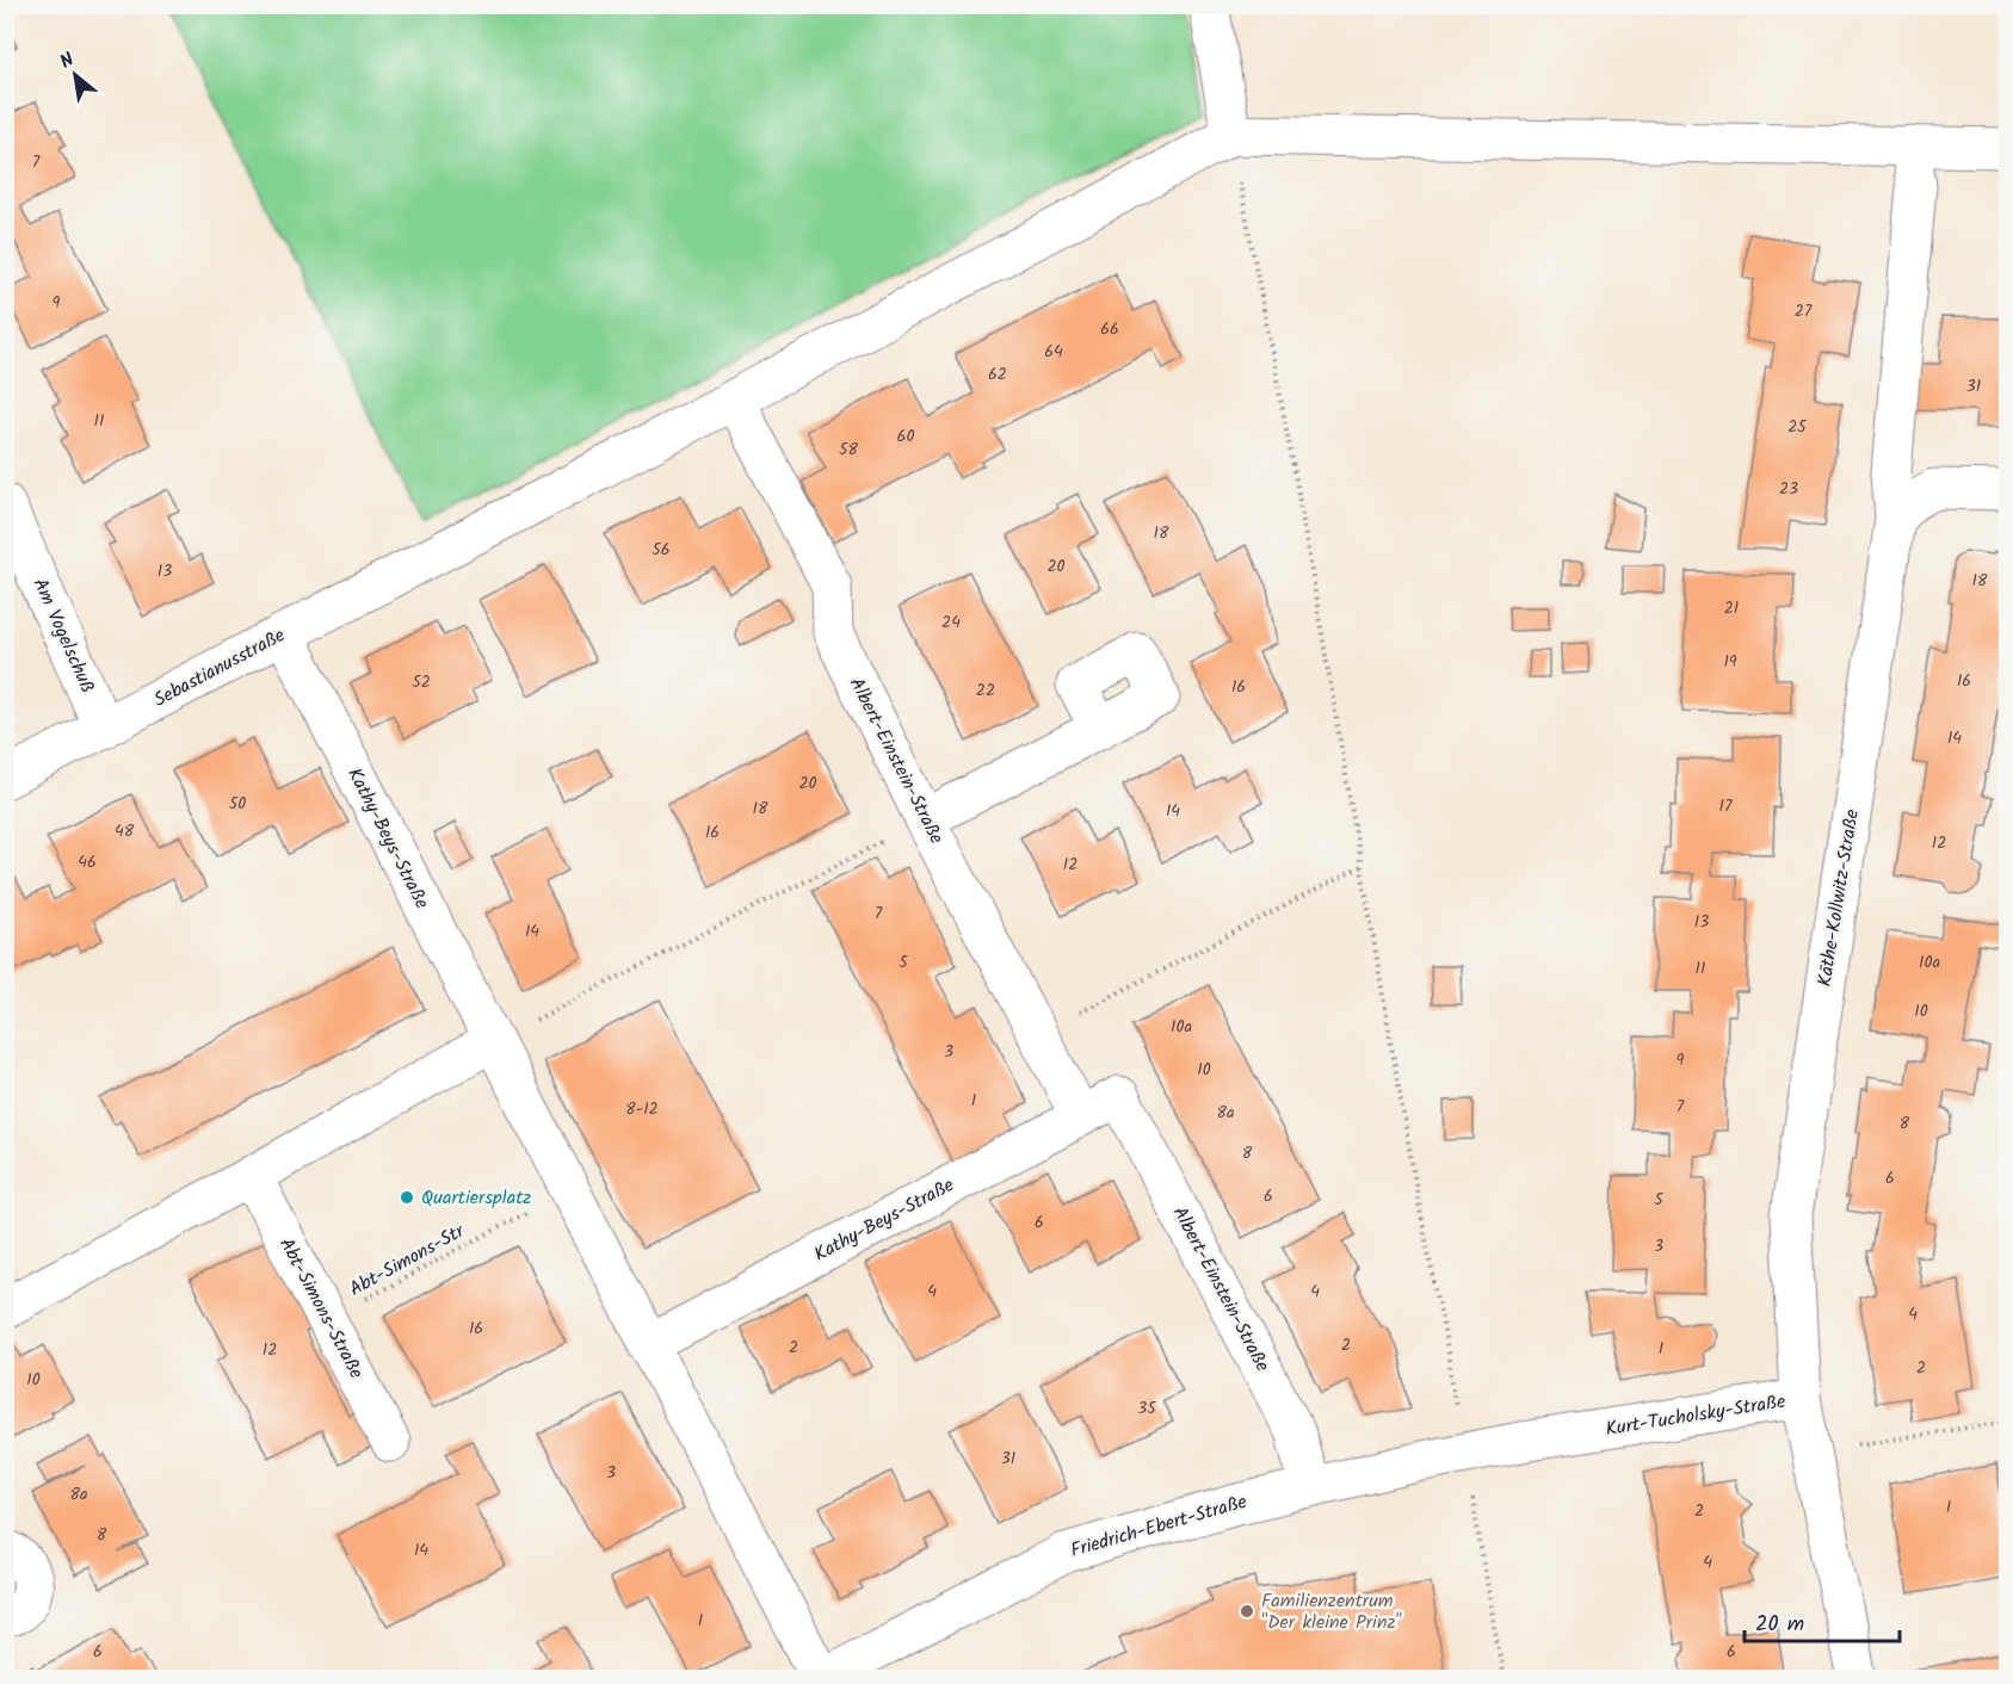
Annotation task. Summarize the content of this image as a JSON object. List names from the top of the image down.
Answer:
{
  "streets": {
    "street": [
      "Am Vogelschuß",
      "Sebastianusstraße",
      "Albert-Einstein-Straße",
      "Kathy-Beys-Straße",
      "Käthe-Kollwitz-Straße",
      "Abt-Simons-Straße",
      "Kurt-Tucholsky-Straße",
      "Friedrich-Ebert-Straße"
    ],
    "path": ["Abt-Simons-Str"]
  },
  "crossings": [
    ["Am Vogelschuß", "Sebastianusstraße"],
    ["Sebastianusstraße", "Albert-Einstein-Straße"],
    ["Sebastianusstraße", "Kathy-Beys-Straße"],
    ["Albert-Einstein-Straße", "Kathy-Beys-Straße"],
    ["Albert-Einstein-Straße", "Friedrich-Ebert-Straße"],
    ["Kathy-Beys-Straße", "Friedrich-Ebert-Straße"],
    ["Käthe-Kollwitz-Straße", "Kurt-Tucholsky-Straße"],
    ["Abt-Simons-Str", "Abt-Simons-Straße"],
    ["Kurt-Tucholsky-Straße", "Friedrich-Ebert-Straße"]
  ],
  "places": ["Quartiersplatz", "Familienzentrum \"Der kleine Prinz\""],
  "house_numbers": [
    "7",
    "9",
    "27",
    "66",
    "64",
    "62",
    "31",
    "11",
    "25",
    "60",
    "58",
    "23",
    "18",
    "56",
    "20",
    "13",
    "18",
    "21",
    "24",
    "19",
    "16",
    "52",
    "16",
    "22",
    "14",
    "20",
    "50",
    "17",
    "18",
    "14",
    "48",
    "16",
    "12",
    "46",
    "12",
    "7",
    "13",
    "14",
    "5",
    "10a",
    "11",
    "10",
    "10a",
    "3",
    "9",
    "10",
    "1",
    "7",
    "8-12",
    "8a",
    "8",
    "8",
    "6",
    "6",
    "5",
    "6",
    "3",
    "4",
    "4",
    "4",
    "16",
    "2",
    "2",
    "1",
    "12",
    "2",
    "10",
    "35",
    "31",
    "3",
    "8a",
    "1",
    "2",
    "8",
    "14",
    "4",
    "1",
    "6",
    "6"
  ],
  "scale_bar": "20 m",
  "north": "top left"
}
